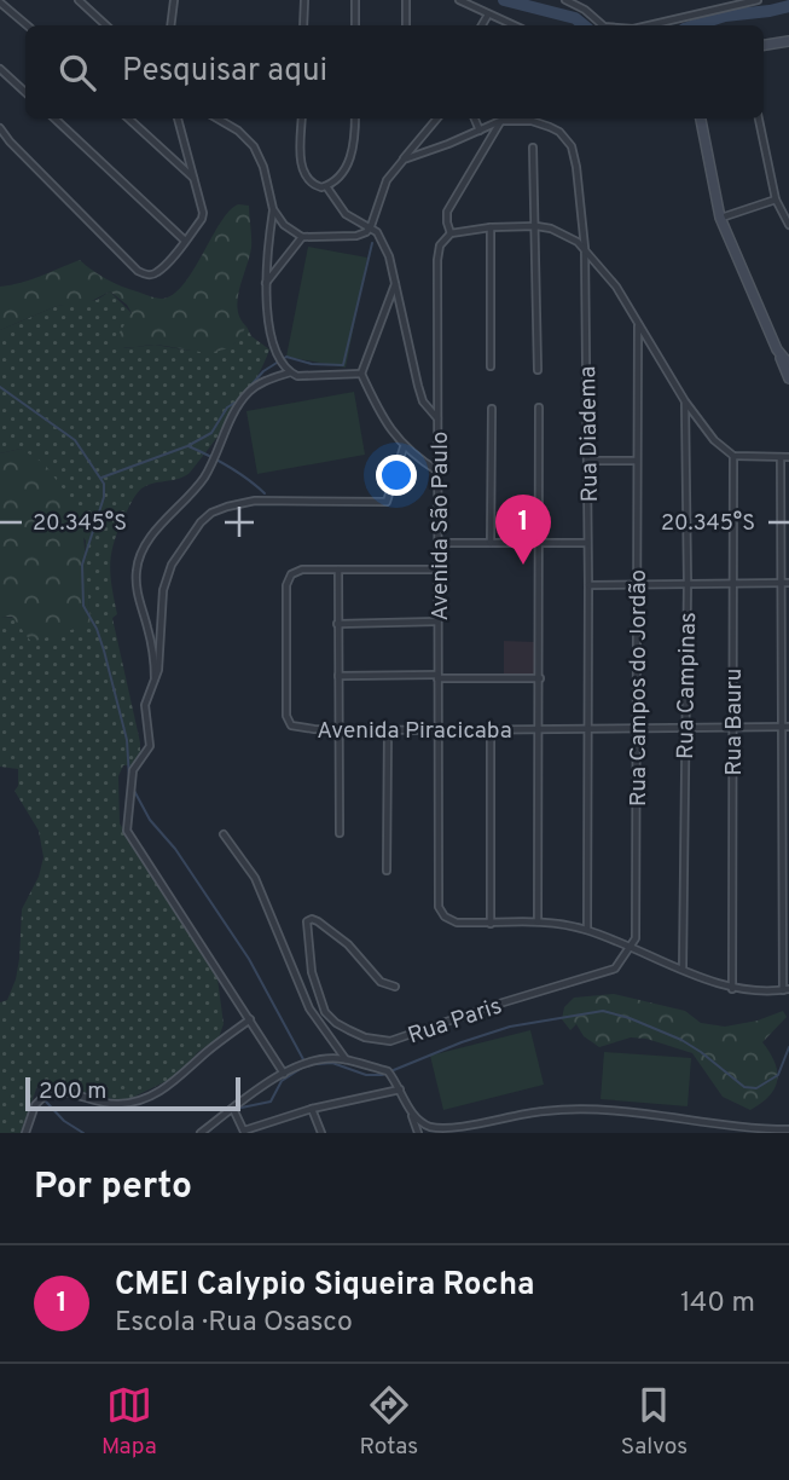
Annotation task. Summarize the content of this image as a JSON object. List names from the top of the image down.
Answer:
{
  "streets": {
    "street": [
      "Rua Diadema",
      "Avenida São Paulo",
      "Rua Campinas",
      "Rua Campos do Jordão",
      "Rua Bauru",
      "Avenida Piracicaba",
      "Rua Paris"
    ]
  },
  "crossings": [
    ["Rua Diadema", "Avenida São Paulo"],
    ["Rua Diadema", "Avenida Piracicaba"],
    ["Avenida São Paulo", "Rua Campinas"],
    ["Avenida São Paulo", "Rua Campos do Jordão"],
    ["Avenida São Paulo", "Rua Bauru"],
    ["Avenida São Paulo", "Avenida Piracicaba"],
    ["Avenida São Paulo", "Rua Paris"],
    ["Rua Campinas", "Avenida Piracicaba"],
    ["Rua Campos do Jordão", "Avenida Piracicaba"],
    ["Rua Campos do Jordão", "Rua Paris"],
    ["Rua Bauru", "Avenida Piracicaba"]
  ],
  "scale_bar": "200 m",
  "page": {
    "search": "Pesquisar aqui",
    "pins": "1",
    "scale": "200 m",
    "heading": "Por perto",
    "list": [
      {
        "mark": "1",
        "name": "CMEI Calypio Siqueira Rocha",
        "note": "Escola · Rua Osasco",
        "value": "140 m"
      }
    ],
    "nav": ["Mapa", "Rotas", "Salvos"]
  },
  "coordinates": ["20.345°S"]
}
